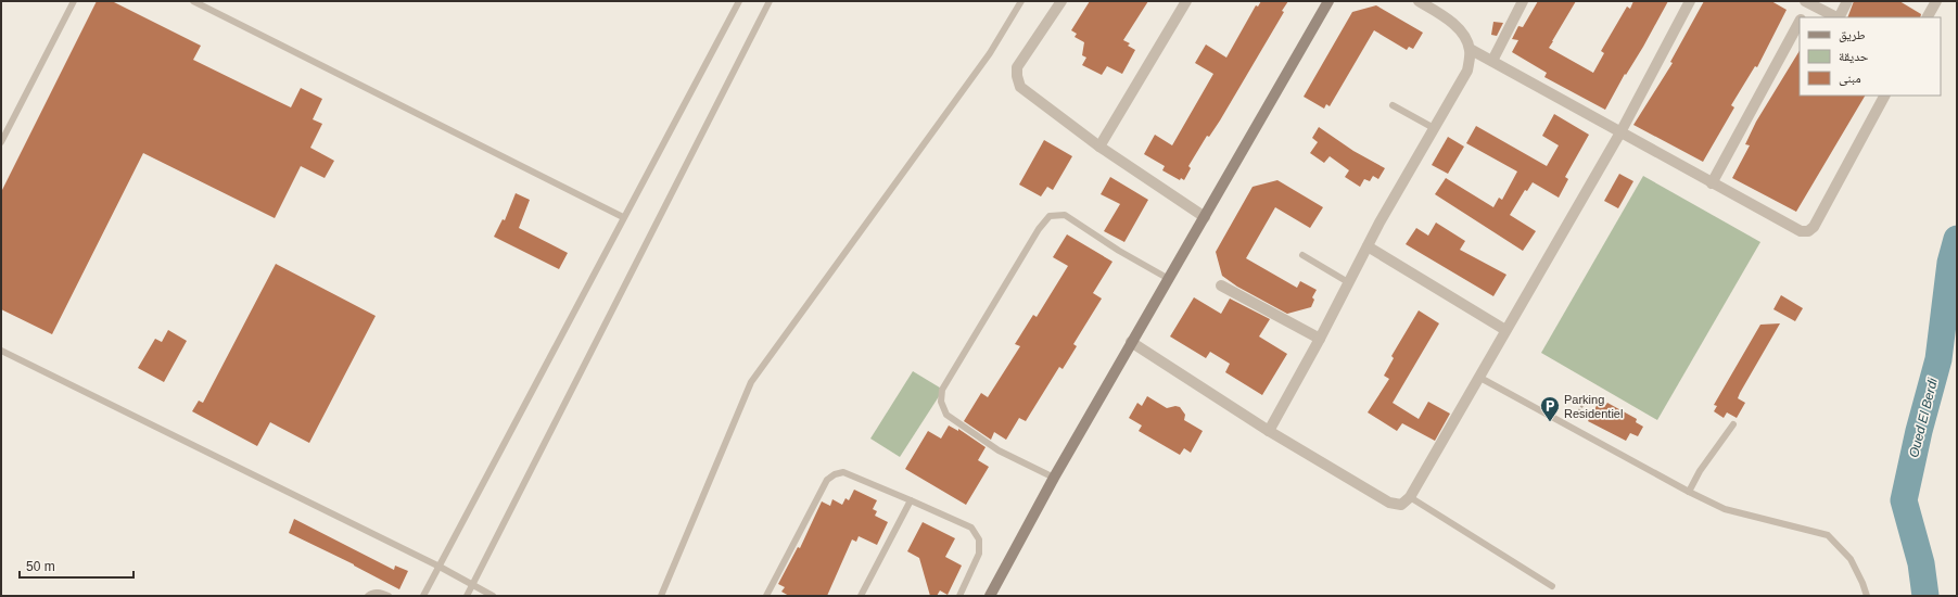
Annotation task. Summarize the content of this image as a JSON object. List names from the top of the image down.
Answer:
{
  "water": ["Oued El Berdi"],
  "places": {
    "parking": ["Parking Residentiel"]
  },
  "legend": ["طريق", "حديقة", "مبنى"],
  "scale_bar": "50 m"
}
